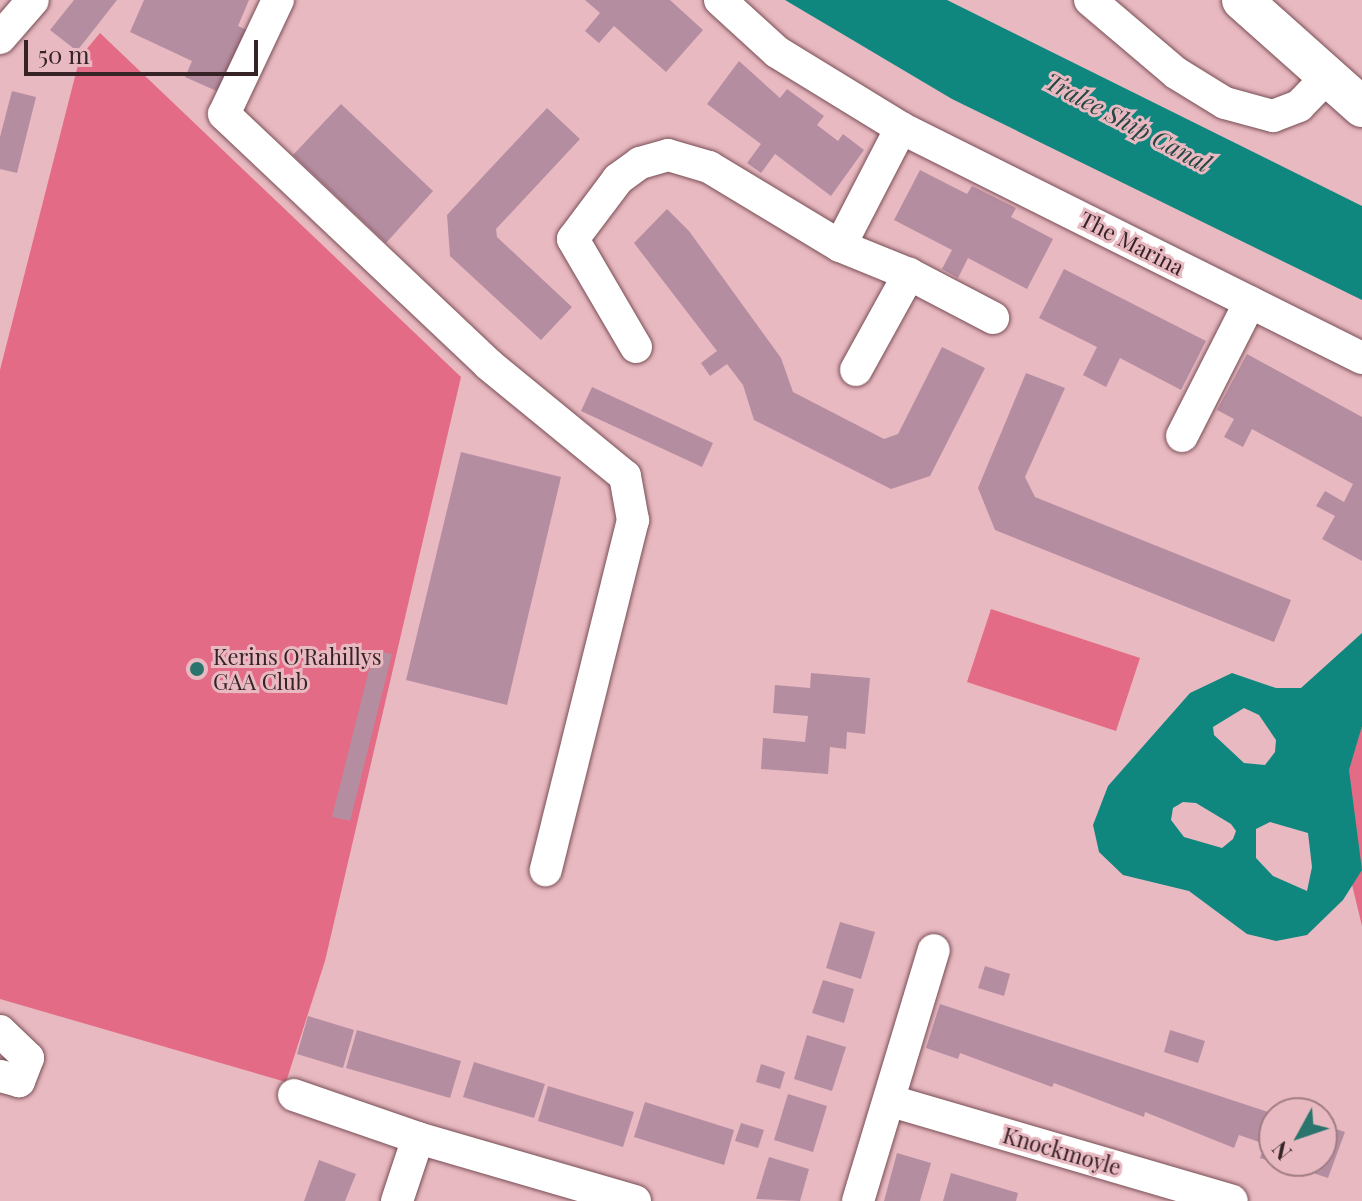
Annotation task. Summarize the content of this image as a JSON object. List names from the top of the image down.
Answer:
{
  "streets": {
    "street": ["The Marina", "Knockmoyle"]
  },
  "water": ["Tralee Ship Canal"],
  "places": ["Kerins O'Rahillys GAA Club"],
  "scale_bar": "50 m",
  "north": "bottom left"
}
